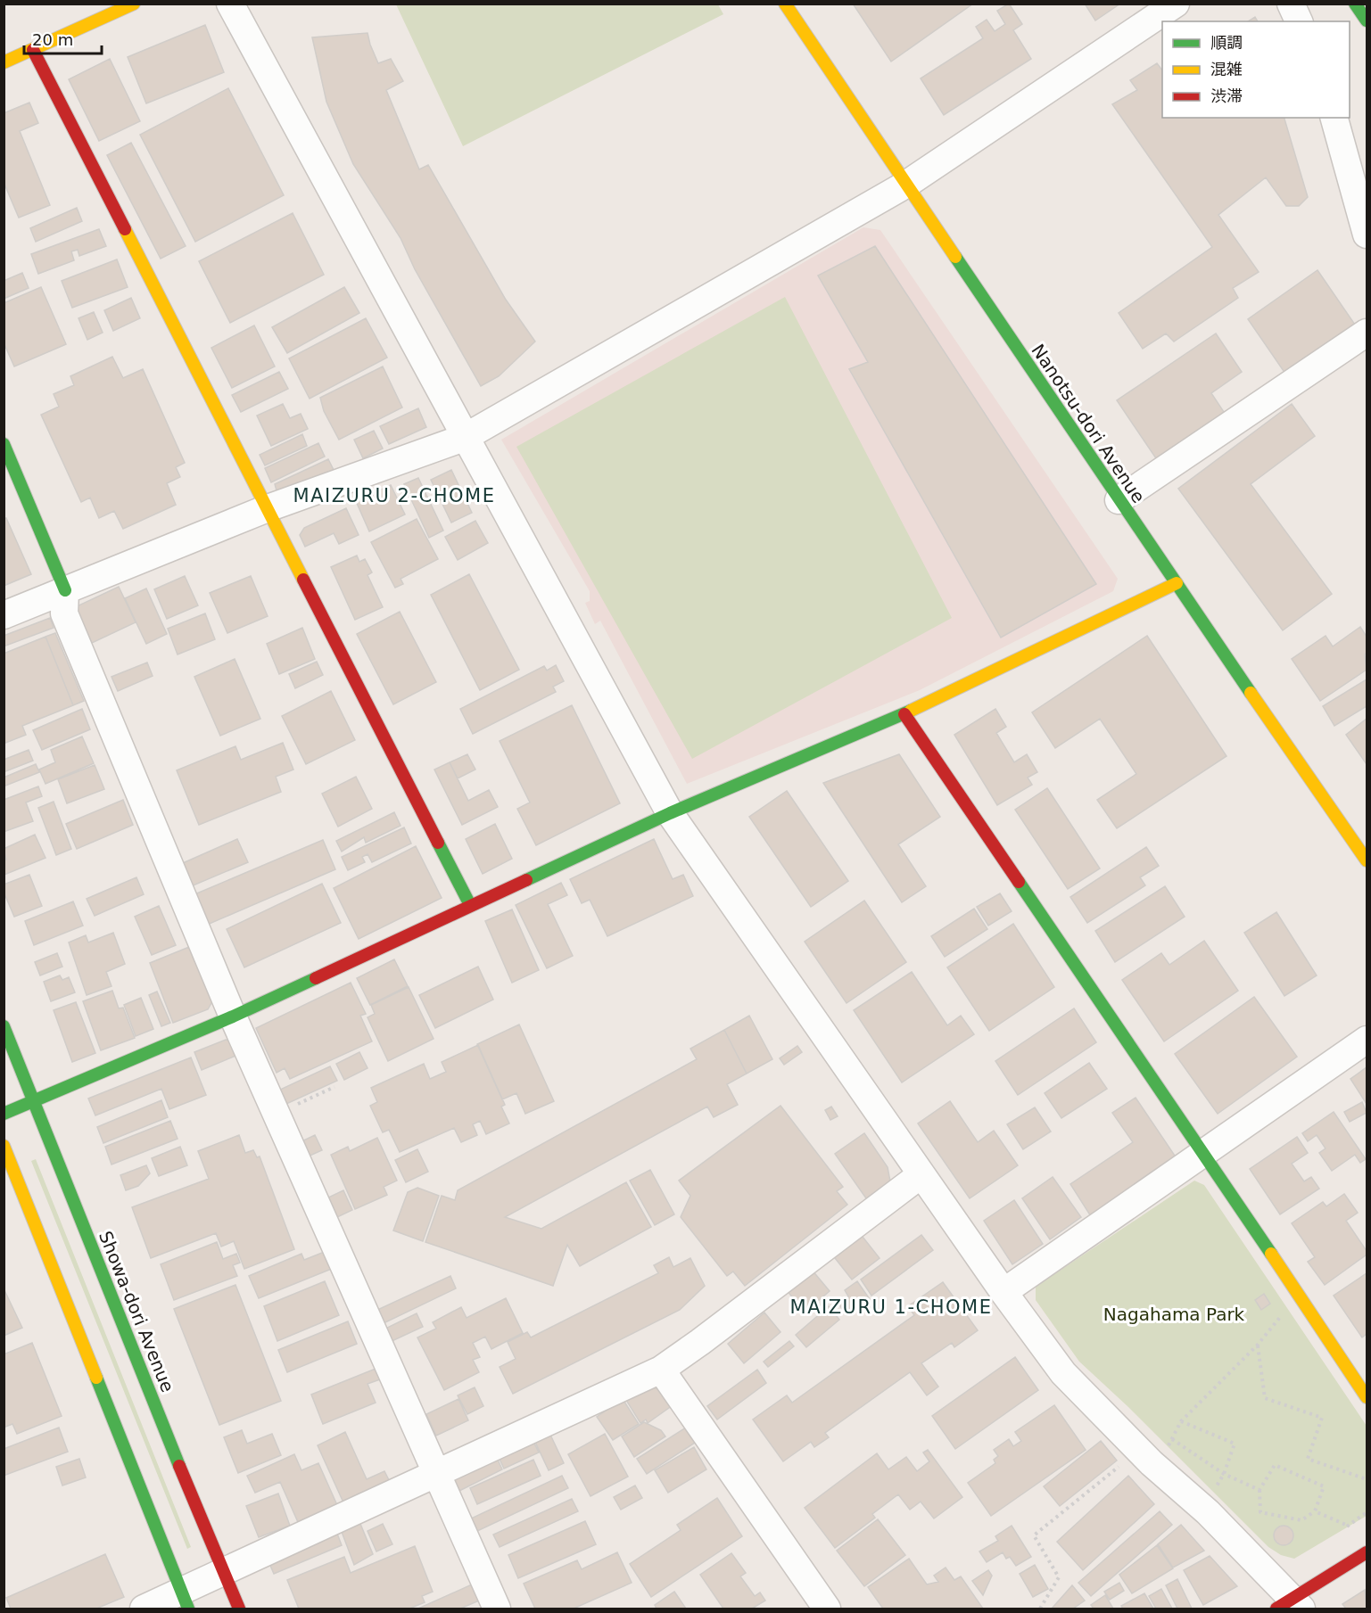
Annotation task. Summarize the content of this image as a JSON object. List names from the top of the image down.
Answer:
{
  "streets": {
    "street": ["Nanotsu-dori Avenue", "Showa-dori Avenue"]
  },
  "districts": ["MAIZURU 2-CHOME", "MAIZURU 1-CHOME"],
  "parks": ["Nagahama Park"],
  "legend": ["順調", "混雑", "渋滞"],
  "scale_bar": "20 m"
}
